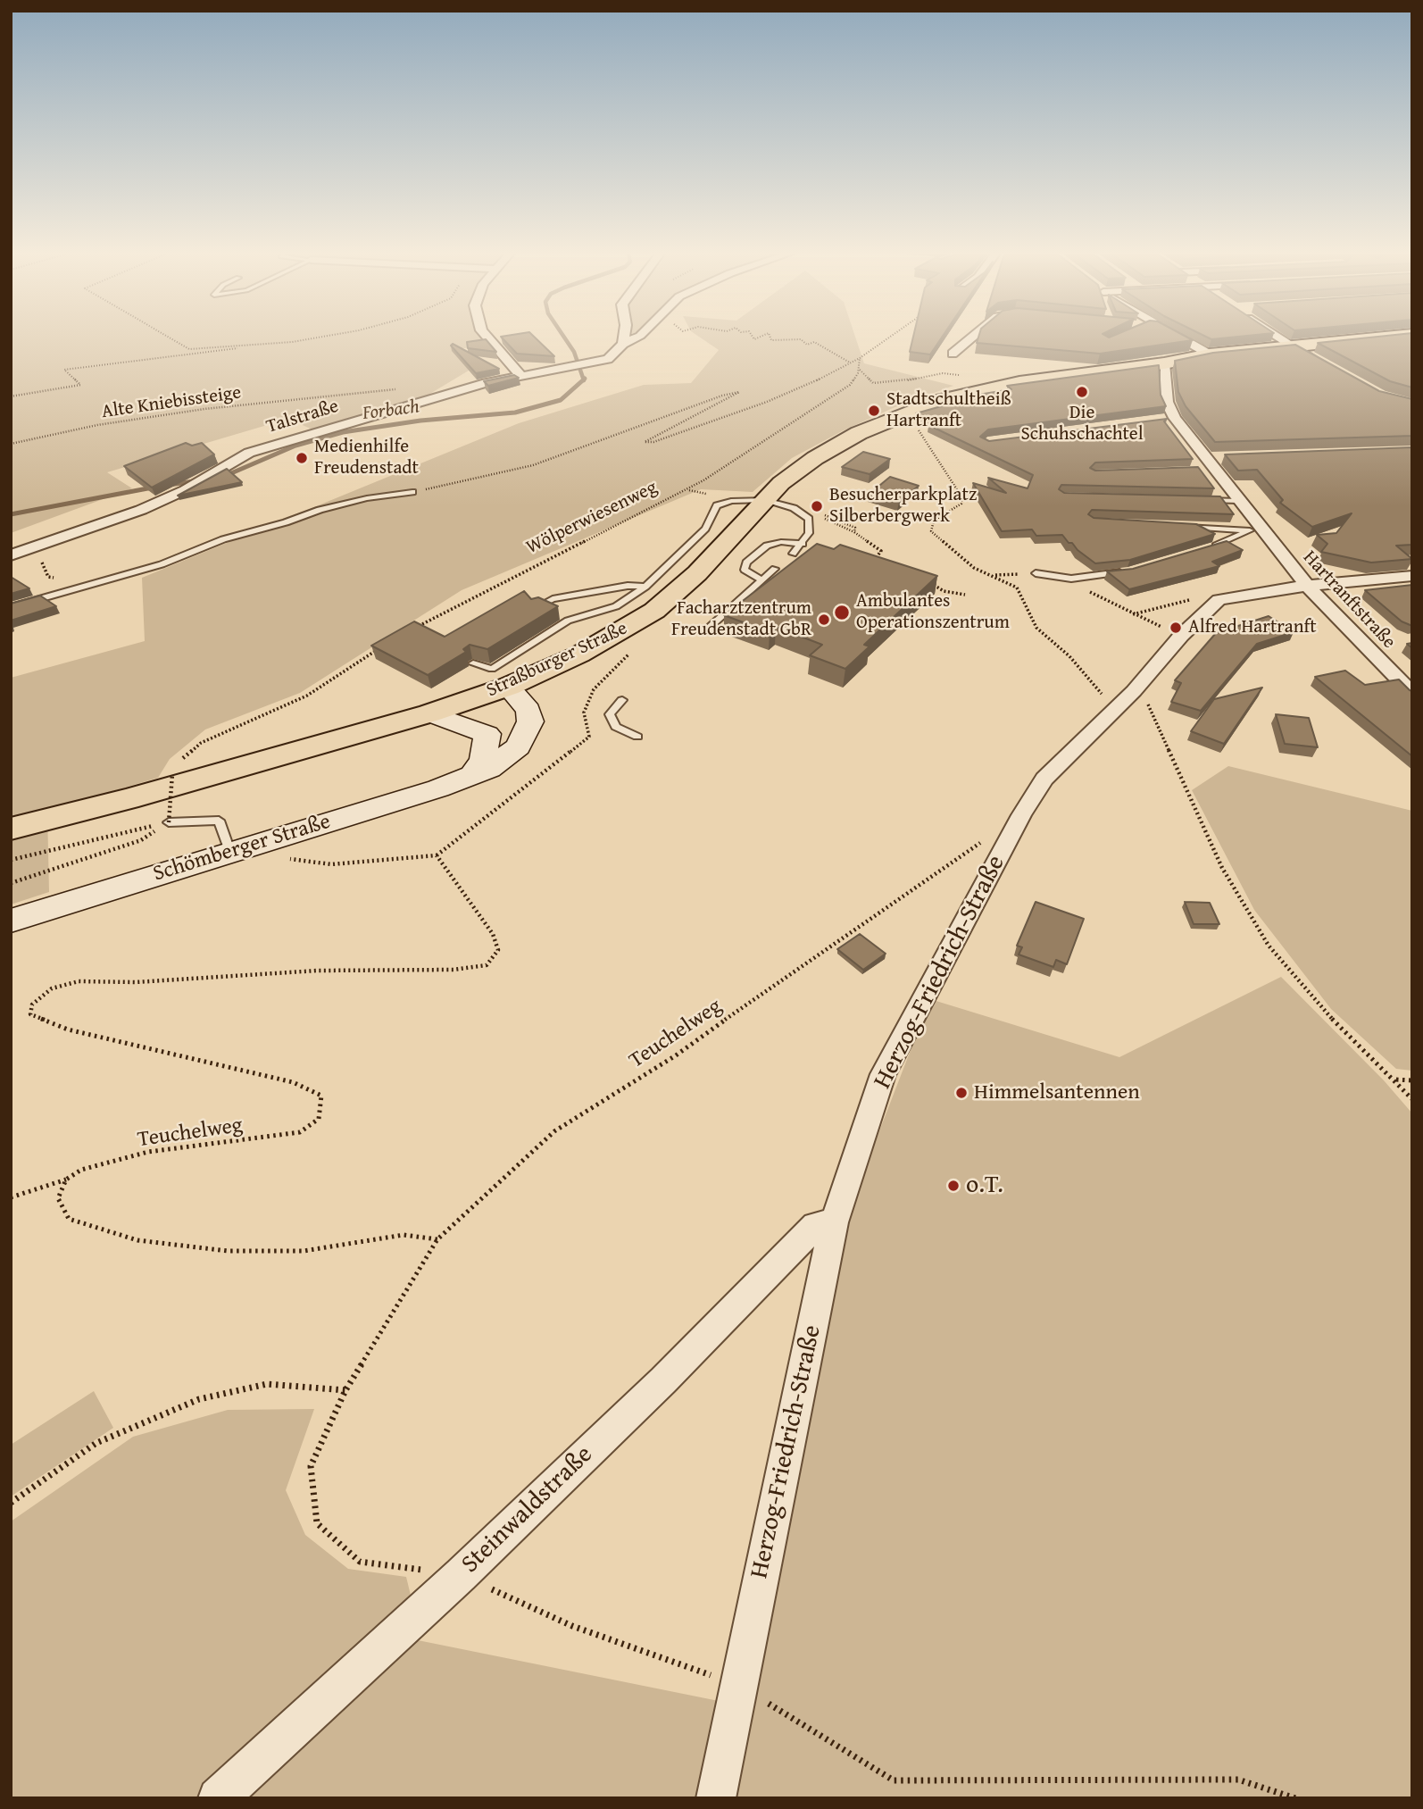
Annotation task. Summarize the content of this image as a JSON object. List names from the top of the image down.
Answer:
{
  "streets": {
    "main road": ["Straßburger Straße", "Schömberger Straße"],
    "street": [
      "Talstraße",
      "Hartranftstraße",
      "Herzog-Friedrich-Straße",
      "Steinwaldstraße"
    ],
    "path": ["Alte Kniebissteige", "Wölperwiesenweg", "Teuchelweg"]
  },
  "crossings": [
    ["Hartranftstraße", "Straßburger Straße"],
    ["Hartranftstraße", "Herzog-Friedrich-Straße"],
    ["Straßburger Straße", "Schömberger Straße"],
    ["Herzog-Friedrich-Straße", "Teuchelweg"],
    ["Herzog-Friedrich-Straße", "Steinwaldstraße"],
    ["Teuchelweg", "Steinwaldstraße"]
  ],
  "water": ["Forbach"],
  "places": [
    "Die Schuhschachtel",
    "Stadtschultheiß Hartranft",
    "Medienhilfe Freudenstadt",
    "Besucherparkplatz Silberbergwerk",
    "Ambulantes Operationszentrum",
    "Facharztzentrum Freudenstadt GbR",
    "Alfred Hartranft",
    "Himmelsantennen",
    "o.T."
  ]
}
